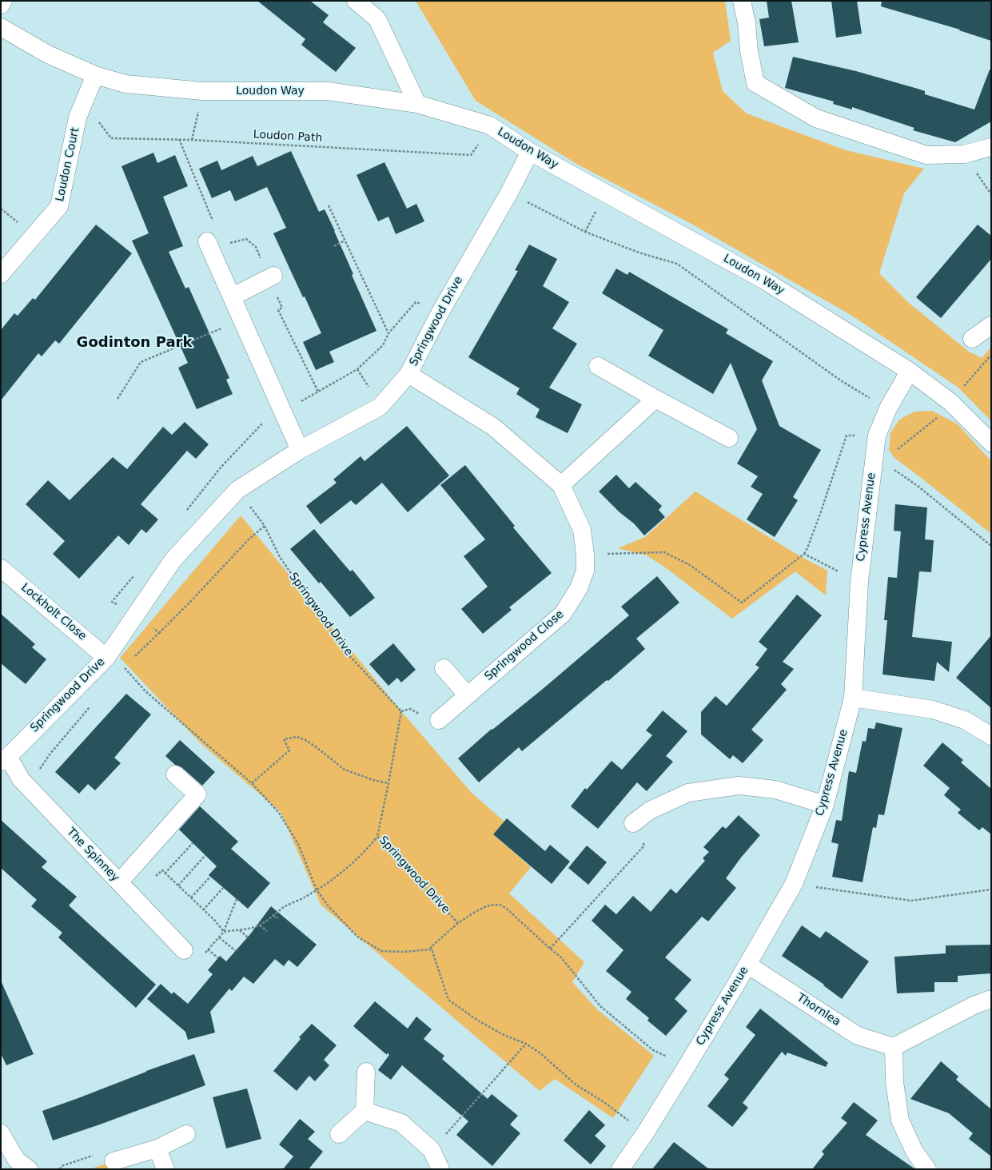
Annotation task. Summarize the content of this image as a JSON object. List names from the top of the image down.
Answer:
{
  "streets": {
    "street": [
      "Loudon Way",
      "Loudon Court",
      "Springwood Drive",
      "Cypress Avenue",
      "Lockholt Close",
      "Springwood Close",
      "The Spinney",
      "Thornlea"
    ],
    "path": ["Loudon Path"]
  },
  "crossings": [
    ["Loudon Way", "Loudon Path"],
    ["Loudon Way", "Loudon Court"],
    ["Loudon Way", "Springwood Drive"],
    ["Loudon Way", "Cypress Avenue"],
    ["Loudon Path", "Loudon Court"],
    ["Springwood Drive", "Cypress Avenue"],
    ["Springwood Drive", "Lockholt Close"],
    ["Springwood Drive", "Springwood Close"],
    ["Springwood Drive", "The Spinney"],
    ["Cypress Avenue", "Thornlea"]
  ],
  "districts": ["Godinton Park"]
}
